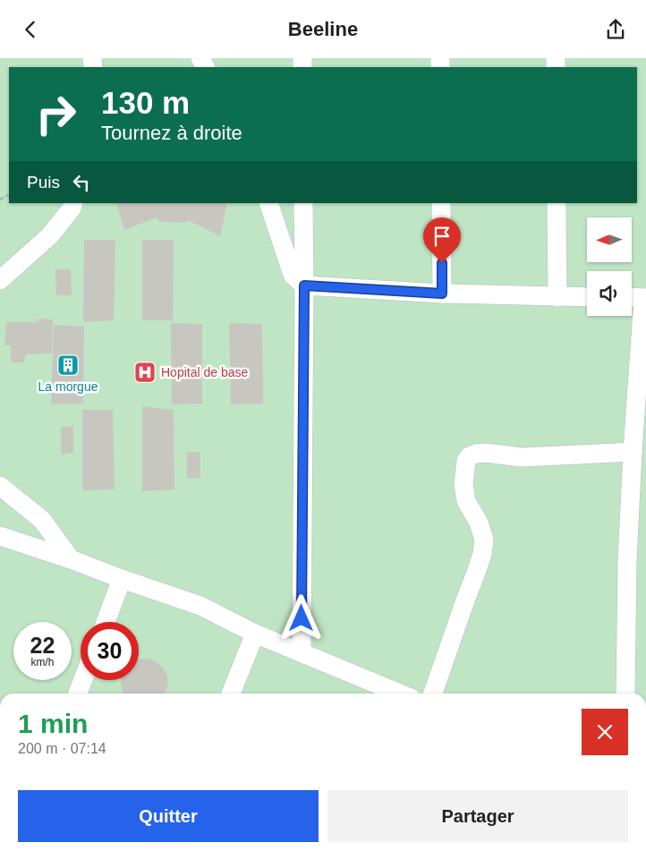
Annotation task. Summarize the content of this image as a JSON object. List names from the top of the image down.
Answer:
{
  "places": {
    "building": ["La morgue"],
    "hospital": ["Hopital de base"]
  },
  "north": "left",
  "page": {
    "header": "Beeline",
    "turn": ["130 m", "Tournez à droite"],
    "then": "Puis",
    "speed": "22 km/h",
    "limit": "30",
    "heading": ["1 min", "200 m · 07:14"],
    "buttons": ["Quitter", "Partager"]
  }
}
